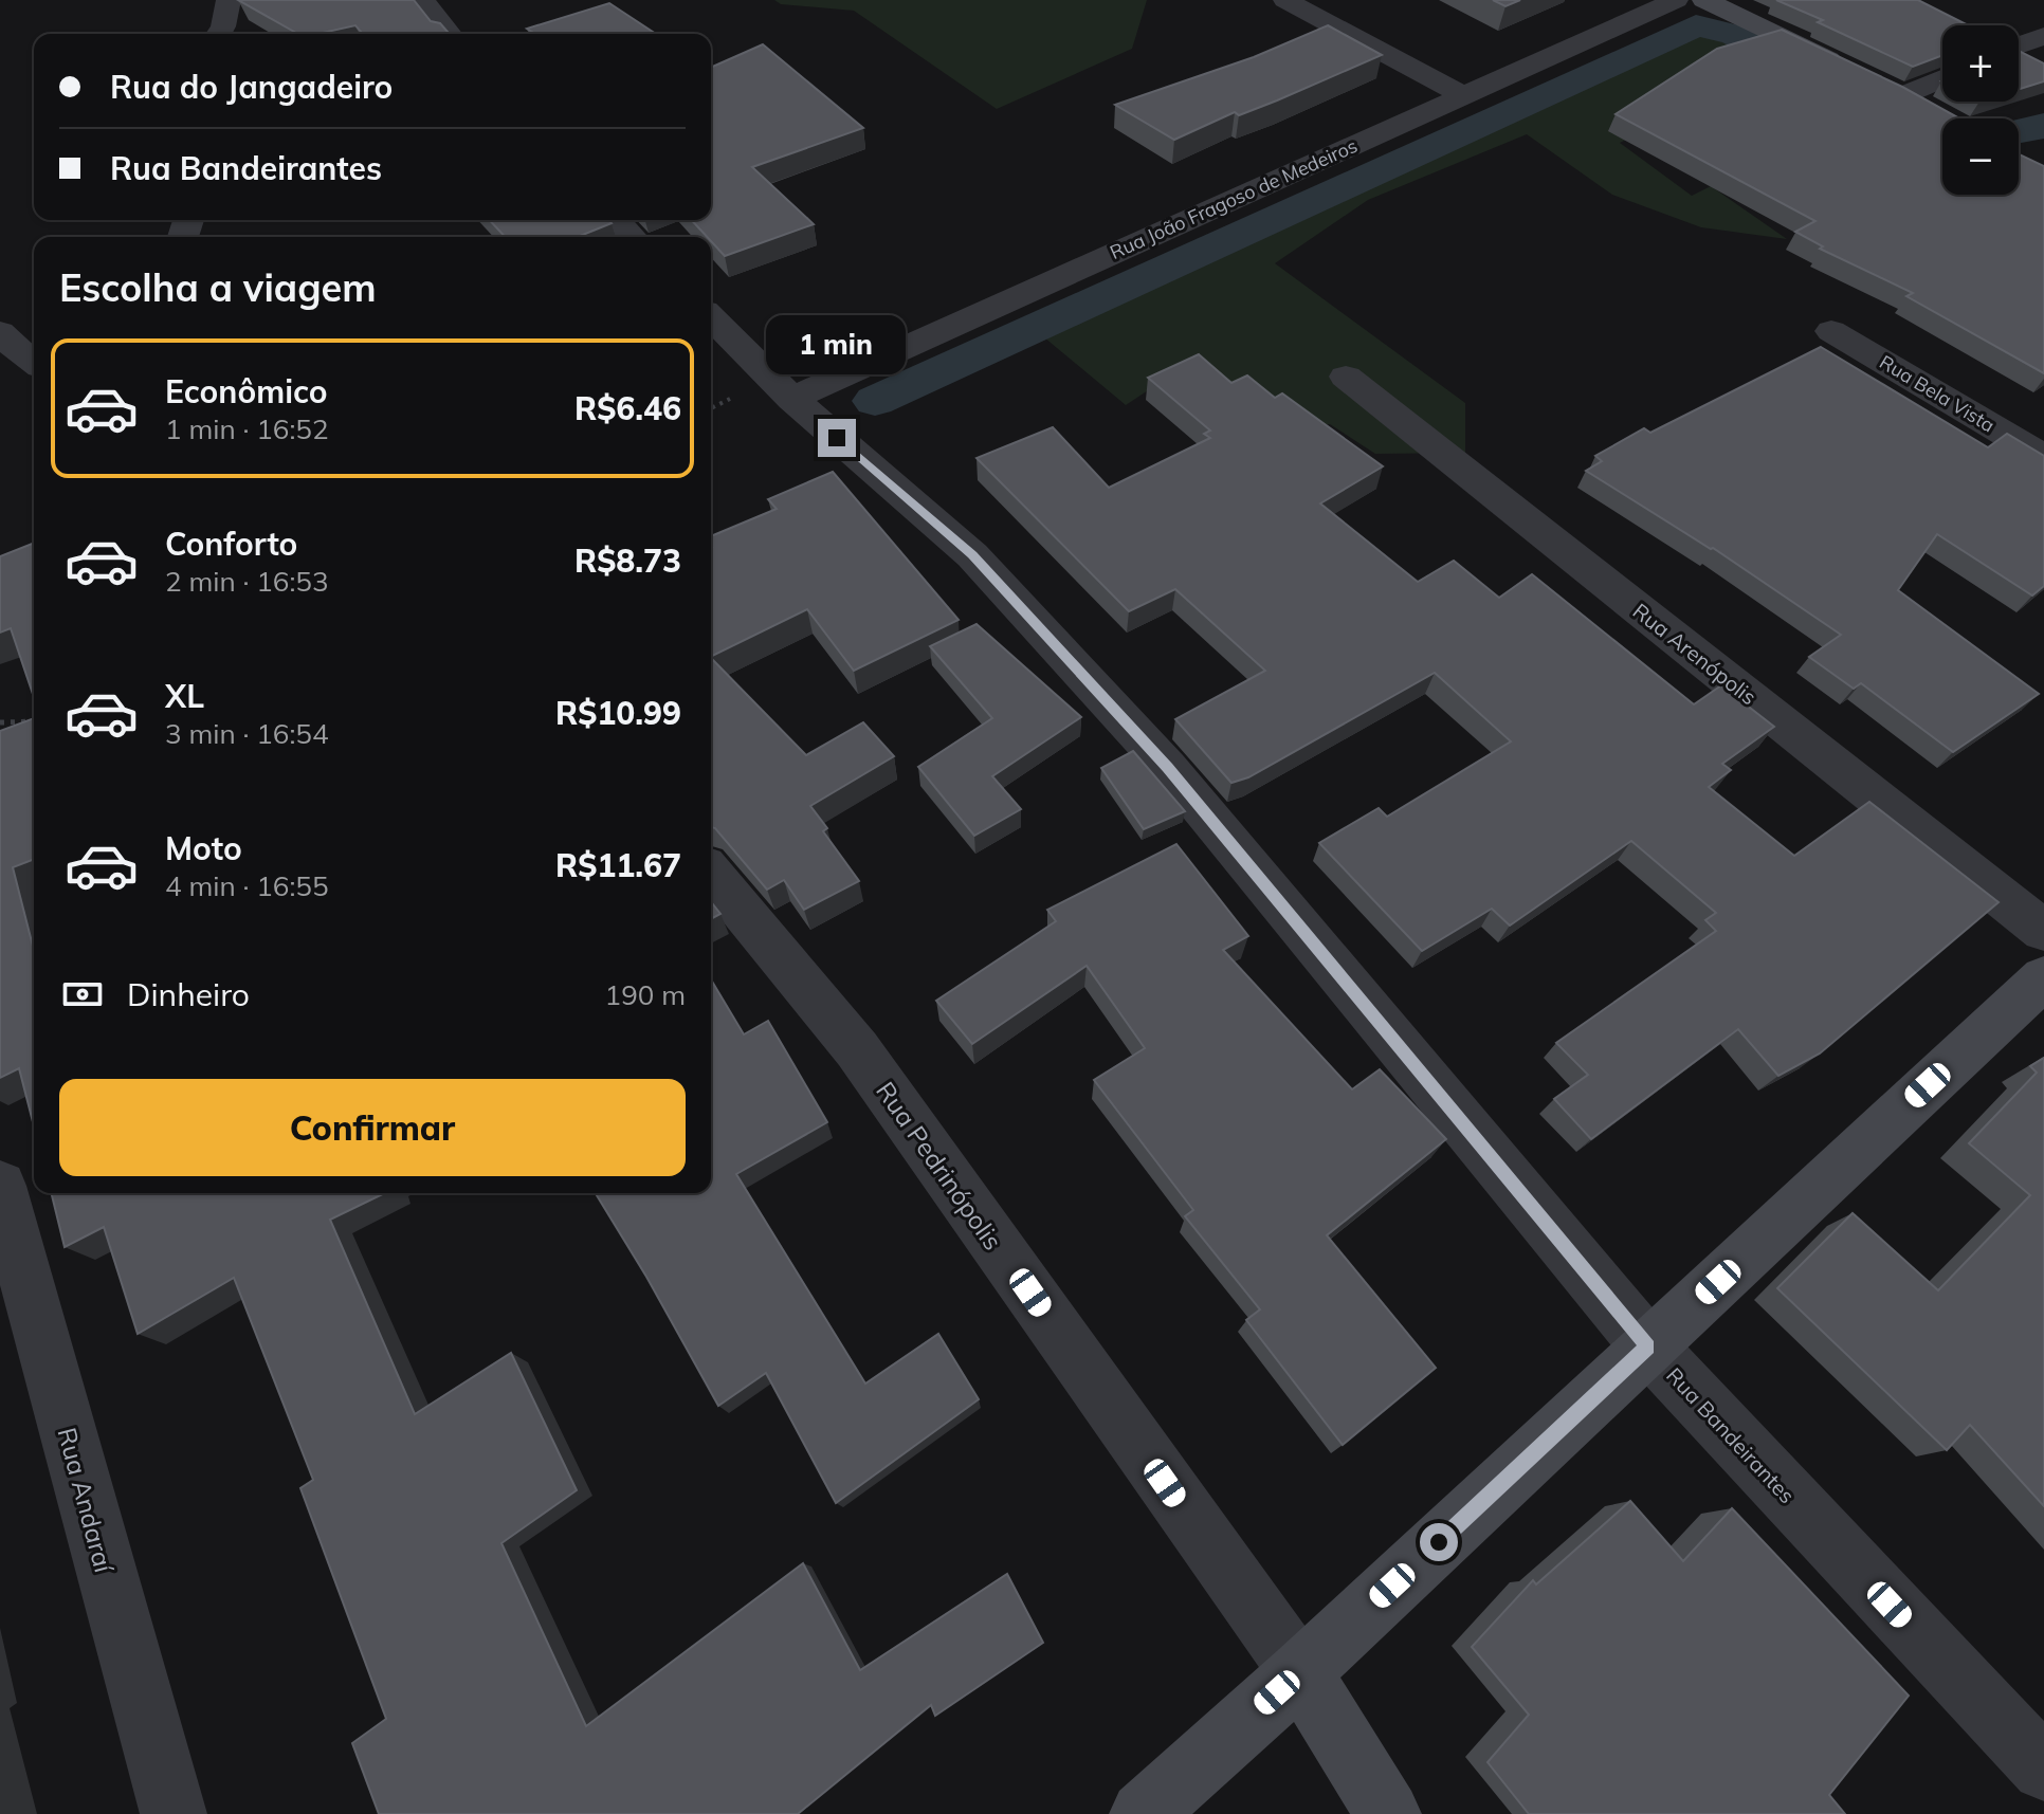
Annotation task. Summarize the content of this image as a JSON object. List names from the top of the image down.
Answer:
{
  "streets": {
    "street": [
      "Rua João Fragoso de Medeiros",
      "Rua Bela Vista",
      "Rua Arenópolis",
      "Rua Pedrinópolis",
      "Rua Bandeirantes",
      "Rua Andaraí"
    ]
  },
  "crossings": [
    ["Rua João Fragoso de Medeiros", "Rua Bandeirantes"]
  ],
  "page": {
    "map_buttons": ["+", "−"],
    "banner": ["Rua do Jangadeiro", "Rua Bandeirantes"],
    "heading": "Escolha a viagem",
    "bubble": "1 min",
    "list": [
      {
        "name": "Econômico",
        "note": "1 min · 16:52",
        "value": "R$6.46"
      },
      {
        "name": "Conforto",
        "note": "2 min · 16:53",
        "value": "R$8.73"
      },
      {
        "name": "XL",
        "note": "3 min · 16:54",
        "value": "R$10.99"
      },
      {
        "name": "Moto",
        "note": "4 min · 16:55",
        "value": "R$11.67"
      }
    ],
    "pay": ["Dinheiro", "190 m"],
    "buttons": "Confirmar"
  }
}
